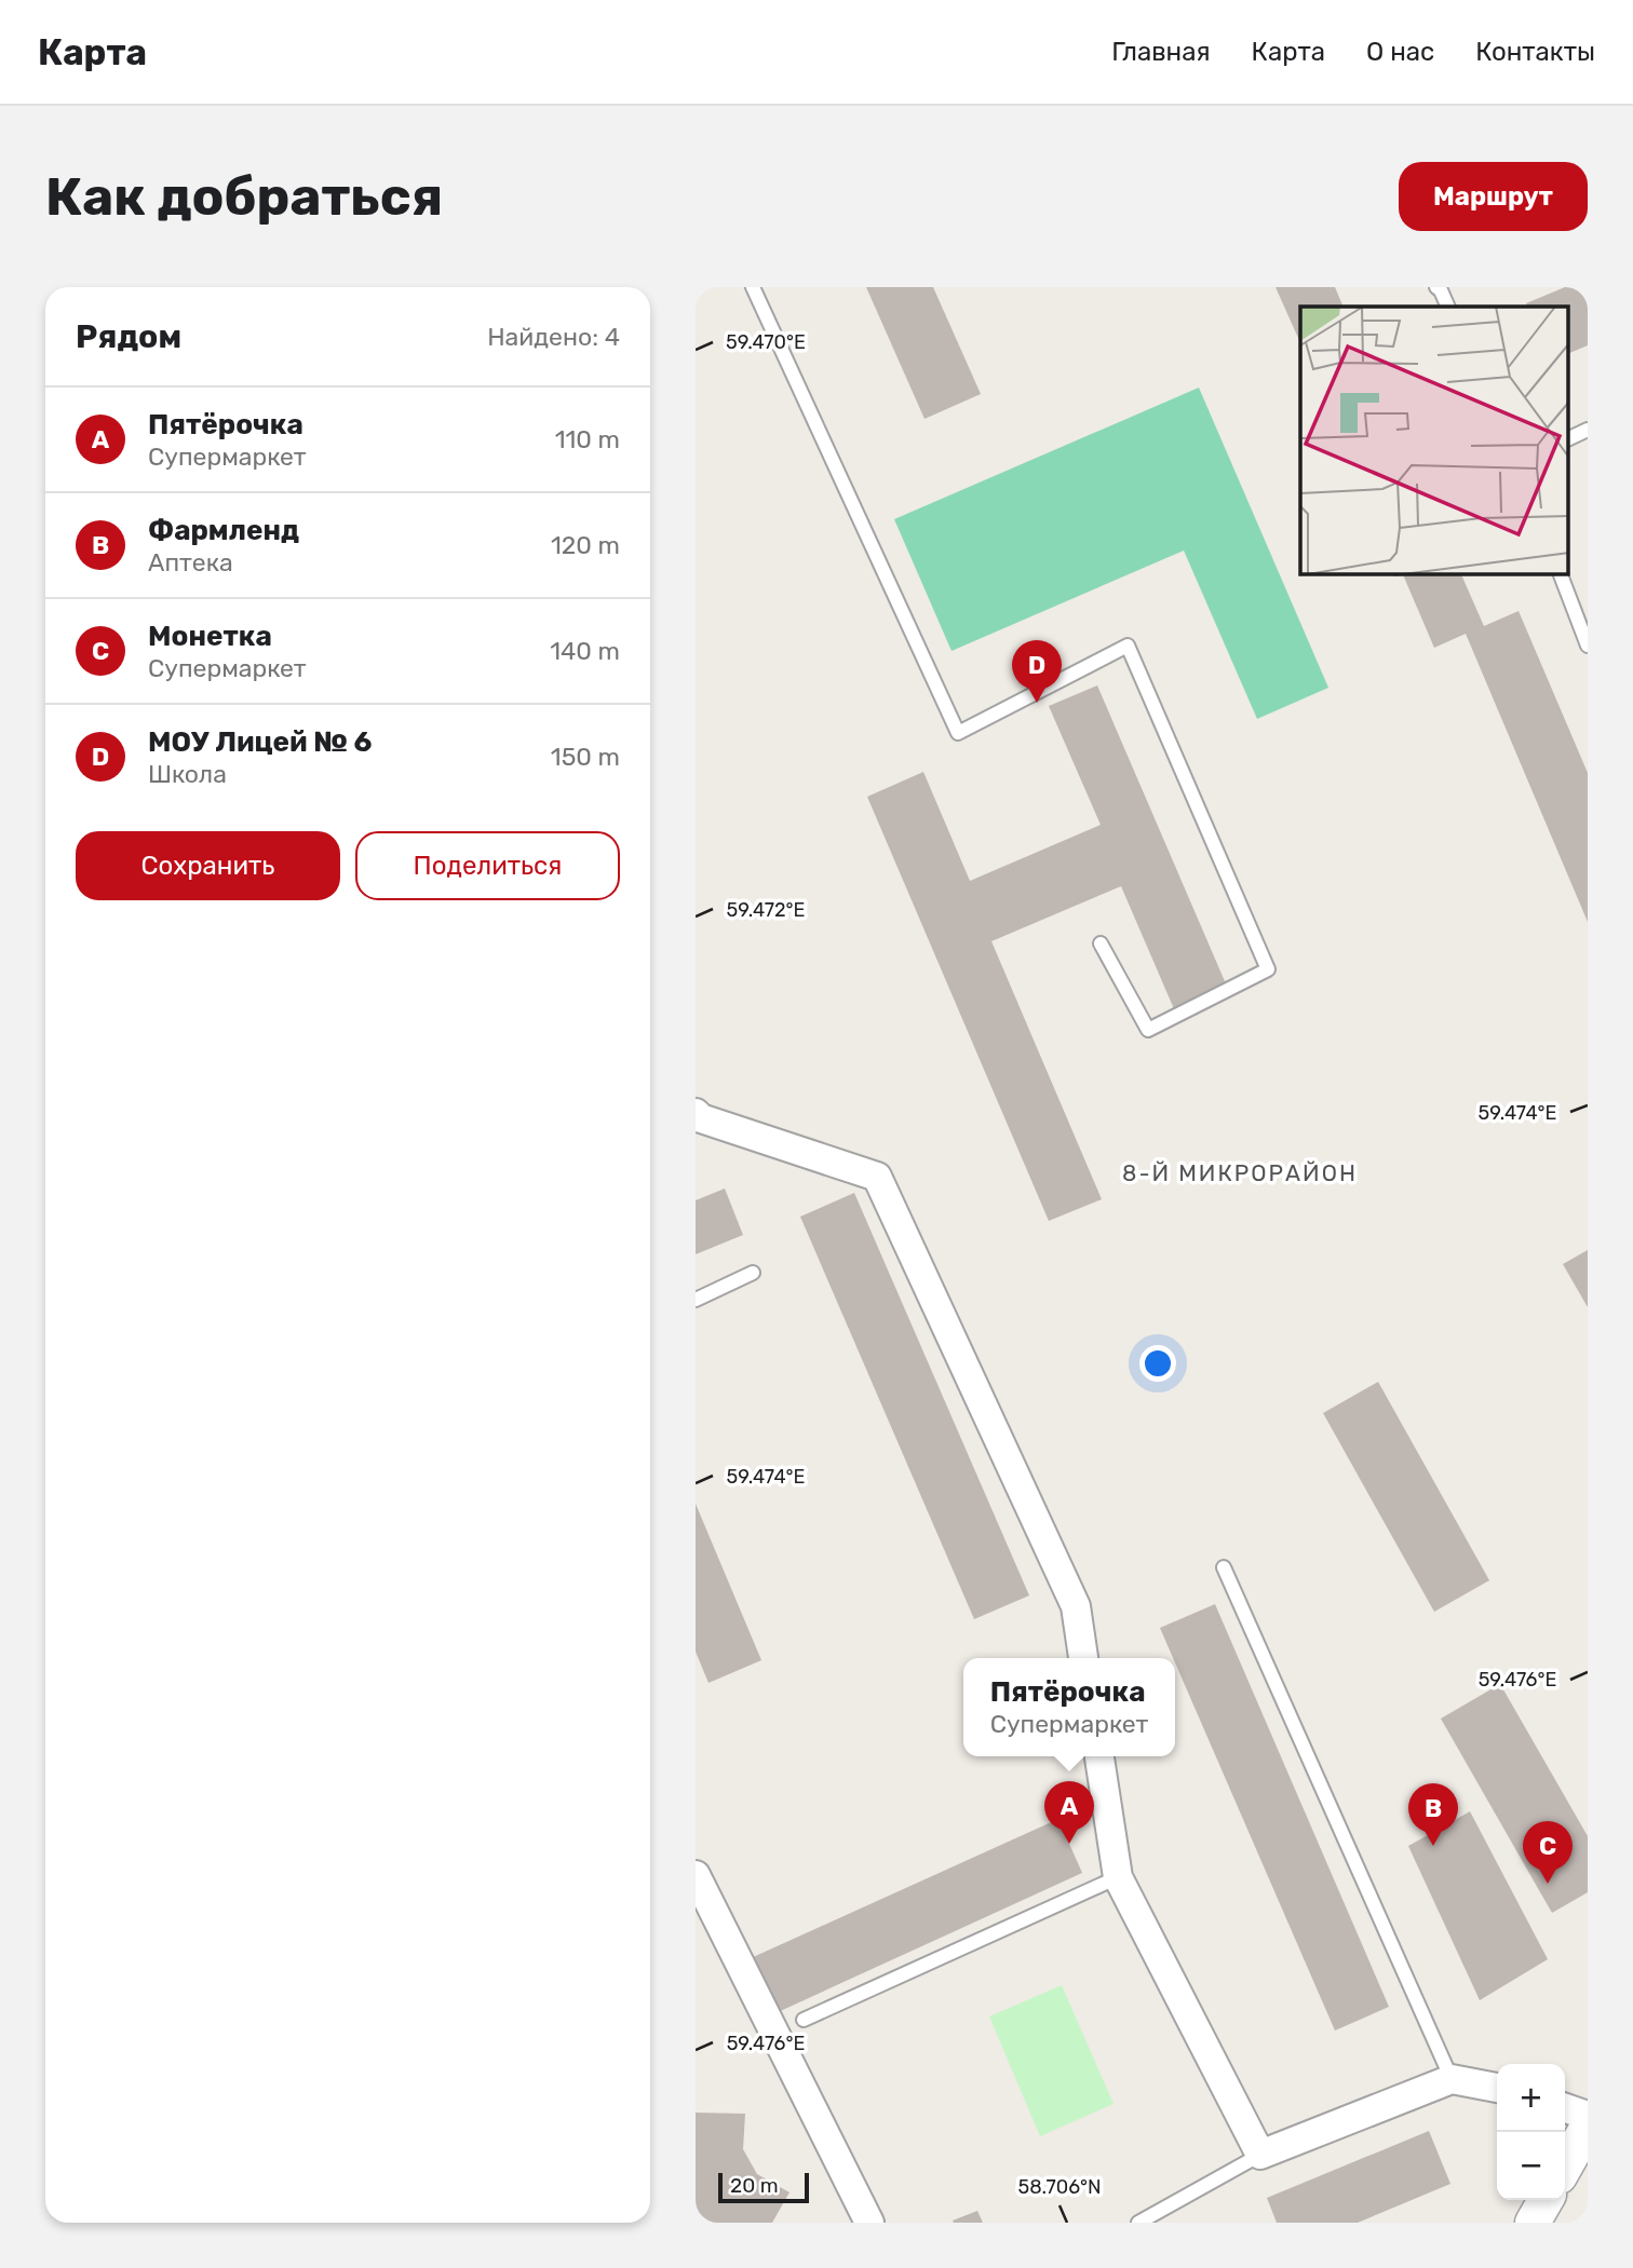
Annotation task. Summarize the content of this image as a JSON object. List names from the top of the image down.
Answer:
{
  "districts": ["8-Й МИКРОРАЙОН"],
  "scale_bar": "20 m",
  "page": {
    "header": "Карта",
    "nav": [
      "Главная",
      "Карта",
      "О нас",
      "Контакты"
    ],
    "buttons": [
      "Маршрут",
      ["Сохранить", "Поделиться"]
    ],
    "title": "Как добраться",
    "heading": ["Рядом", "Найдено: 4"],
    "list": [
      {
        "mark": "A",
        "name": "Пятёрочка",
        "note": "Супермаркет",
        "value": "110 m"
      },
      {
        "mark": "B",
        "name": "Фармленд",
        "note": "Аптека",
        "value": "120 m"
      },
      {
        "mark": "C",
        "name": "Монетка",
        "note": "Супермаркет",
        "value": "140 m"
      },
      {
        "mark": "D",
        "name": "МОУ Лицей № 6",
        "note": "Школа",
        "value": "150 m"
      }
    ],
    "pins": [
      "D",
      "A",
      "B",
      "C"
    ],
    "popup": ["Пятёрочка", "Супермаркет"],
    "map_buttons": ["+", "−"],
    "scale": "20 m"
  },
  "coordinates": [
    "59.470°E",
    "59.472°E",
    "59.474°E",
    "59.476°E",
    "58.706°N"
  ]
}
